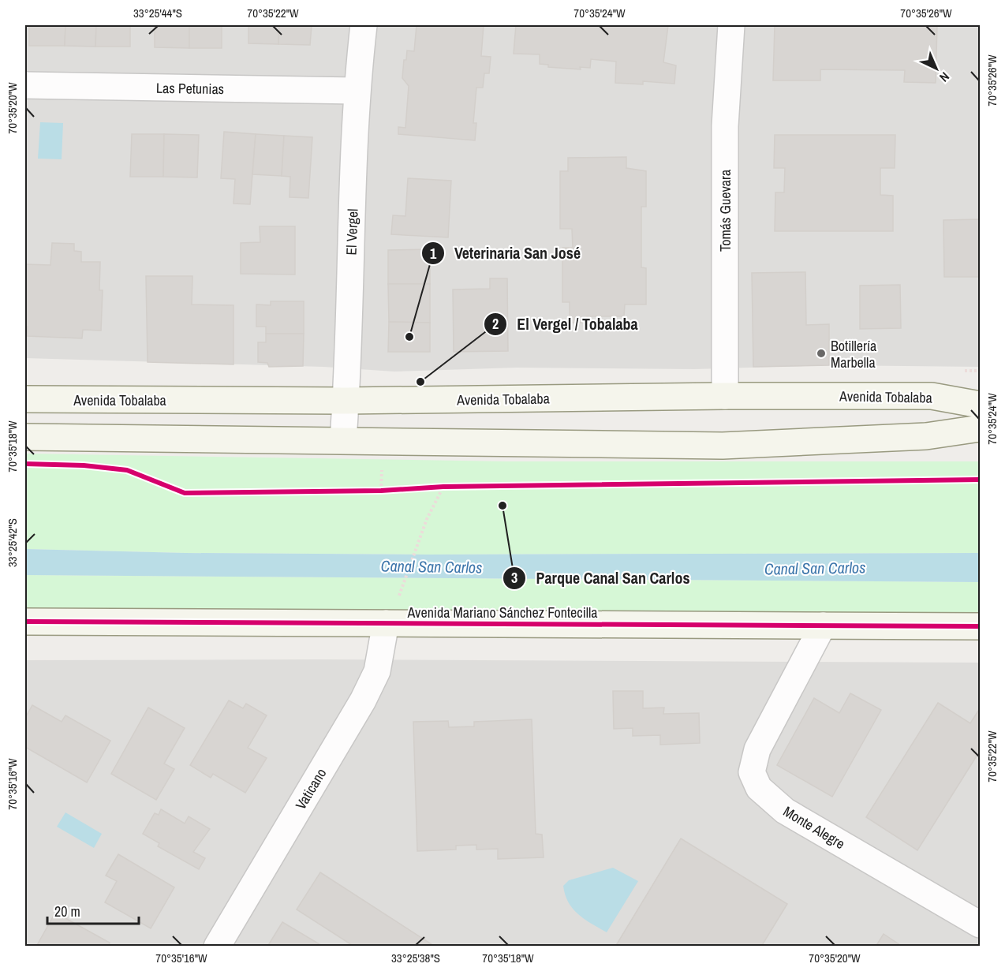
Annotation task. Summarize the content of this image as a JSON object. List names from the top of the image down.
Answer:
{
  "streets": {
    "main road": ["Avenida Tobalaba", "Avenida Mariano Sánchez Fontecilla"],
    "street": [
      "Las Petunias",
      "Tomás Guevara",
      "El Vergel",
      "Vaticano",
      "Monte Alegre"
    ]
  },
  "crossings": [
    ["Las Petunias", "El Vergel"],
    ["Tomás Guevara", "Avenida Tobalaba"],
    ["El Vergel", "Avenida Tobalaba"],
    ["Avenida Mariano Sánchez Fontecilla", "Vaticano"],
    ["Avenida Mariano Sánchez Fontecilla", "Monte Alegre"]
  ],
  "water": ["Canal San Carlos"],
  "places": [
    "Veterinaria San José",
    "Botillería Marbella",
    "El Vergel / Tobalaba",
    "Parque Canal San Carlos"
  ],
  "scale_bar": "20 m",
  "north": "bottom right",
  "coordinates": [
    "33°25'44\"S",
    "70°35'22\"W",
    "70°35'24\"W",
    "70°35'26\"W",
    "70°35'20\"W",
    "70°35'18\"W",
    "33°25'42\"S",
    "70°35'16\"W",
    "33°25'38\"S"
  ]
}
